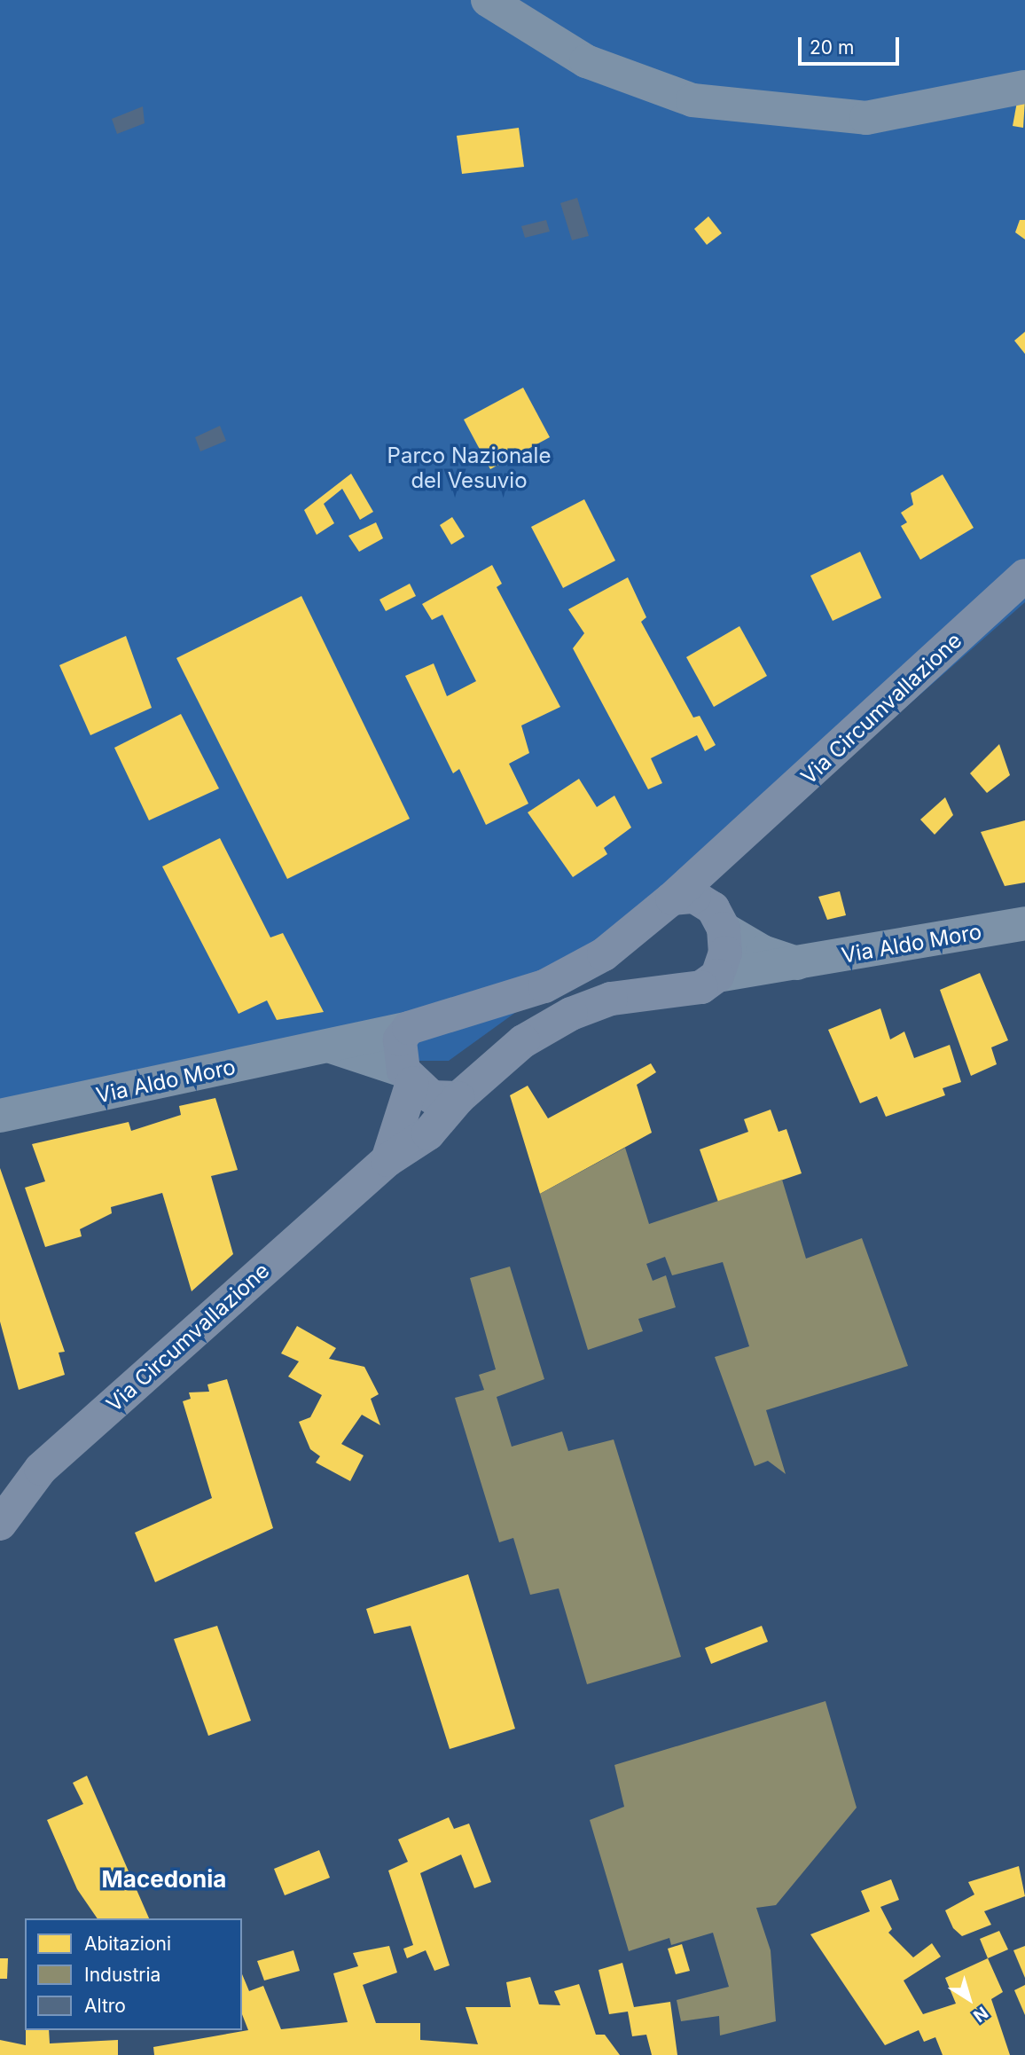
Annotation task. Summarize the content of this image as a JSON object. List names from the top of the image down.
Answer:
{
  "streets": {
    "main road": ["Via Circumvallazione"],
    "street": ["Via Aldo Moro"]
  },
  "crossings": [
    ["Via Circumvallazione", "Via Aldo Moro"]
  ],
  "districts": ["Macedonia"],
  "parks": ["Parco Nazionale del Vesuvio"],
  "legend": ["Abitazioni", "Industria", "Altro"],
  "scale_bar": "20 m",
  "north": "bottom right"
}
